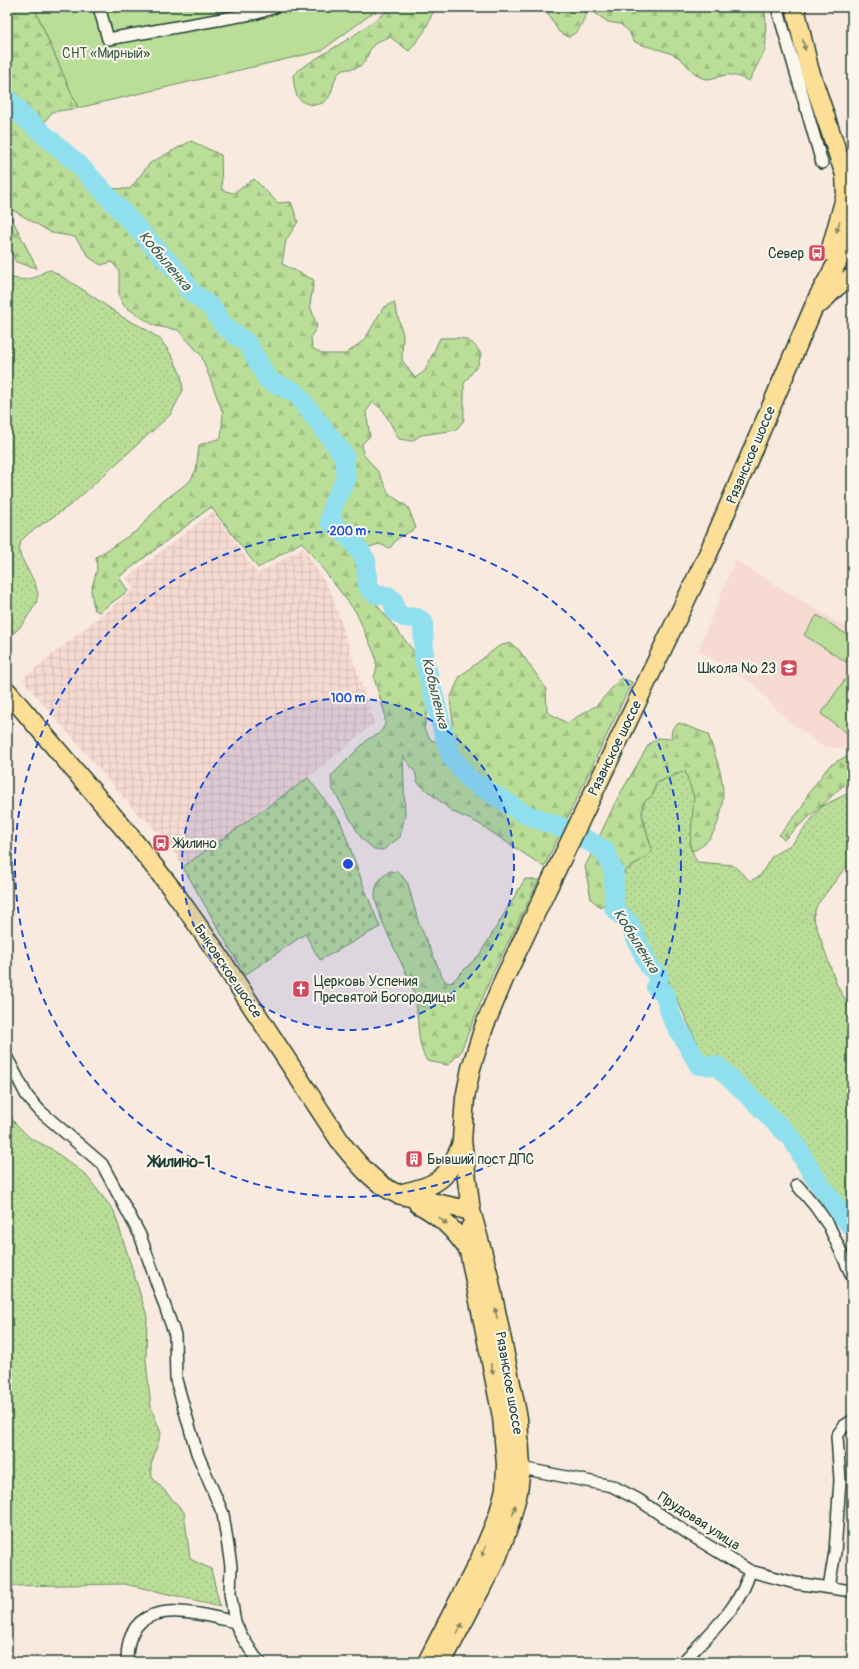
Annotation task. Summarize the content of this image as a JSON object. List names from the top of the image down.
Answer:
{
  "streets": {
    "main road": ["Рязанское шоссе", "Быковское шоссе"],
    "street": ["Прудовая улица"]
  },
  "crossings": [
    ["Рязанское шоссе", "Быковское шоссе"],
    ["Рязанское шоссе", "Прудовая улица"]
  ],
  "districts": ["Жилино-1"],
  "water": ["Кобыленка"],
  "parks": ["СНТ «Мирный»"],
  "places": {
    "bus stop": ["Север", "Жилино"],
    "school or university": ["Школа № 23"],
    "church": ["Церковь Успения Пресвятой Богородицы"],
    "building": ["Бывший пост ДПС"]
  },
  "rings": ["200 m", "100 m"]
}
